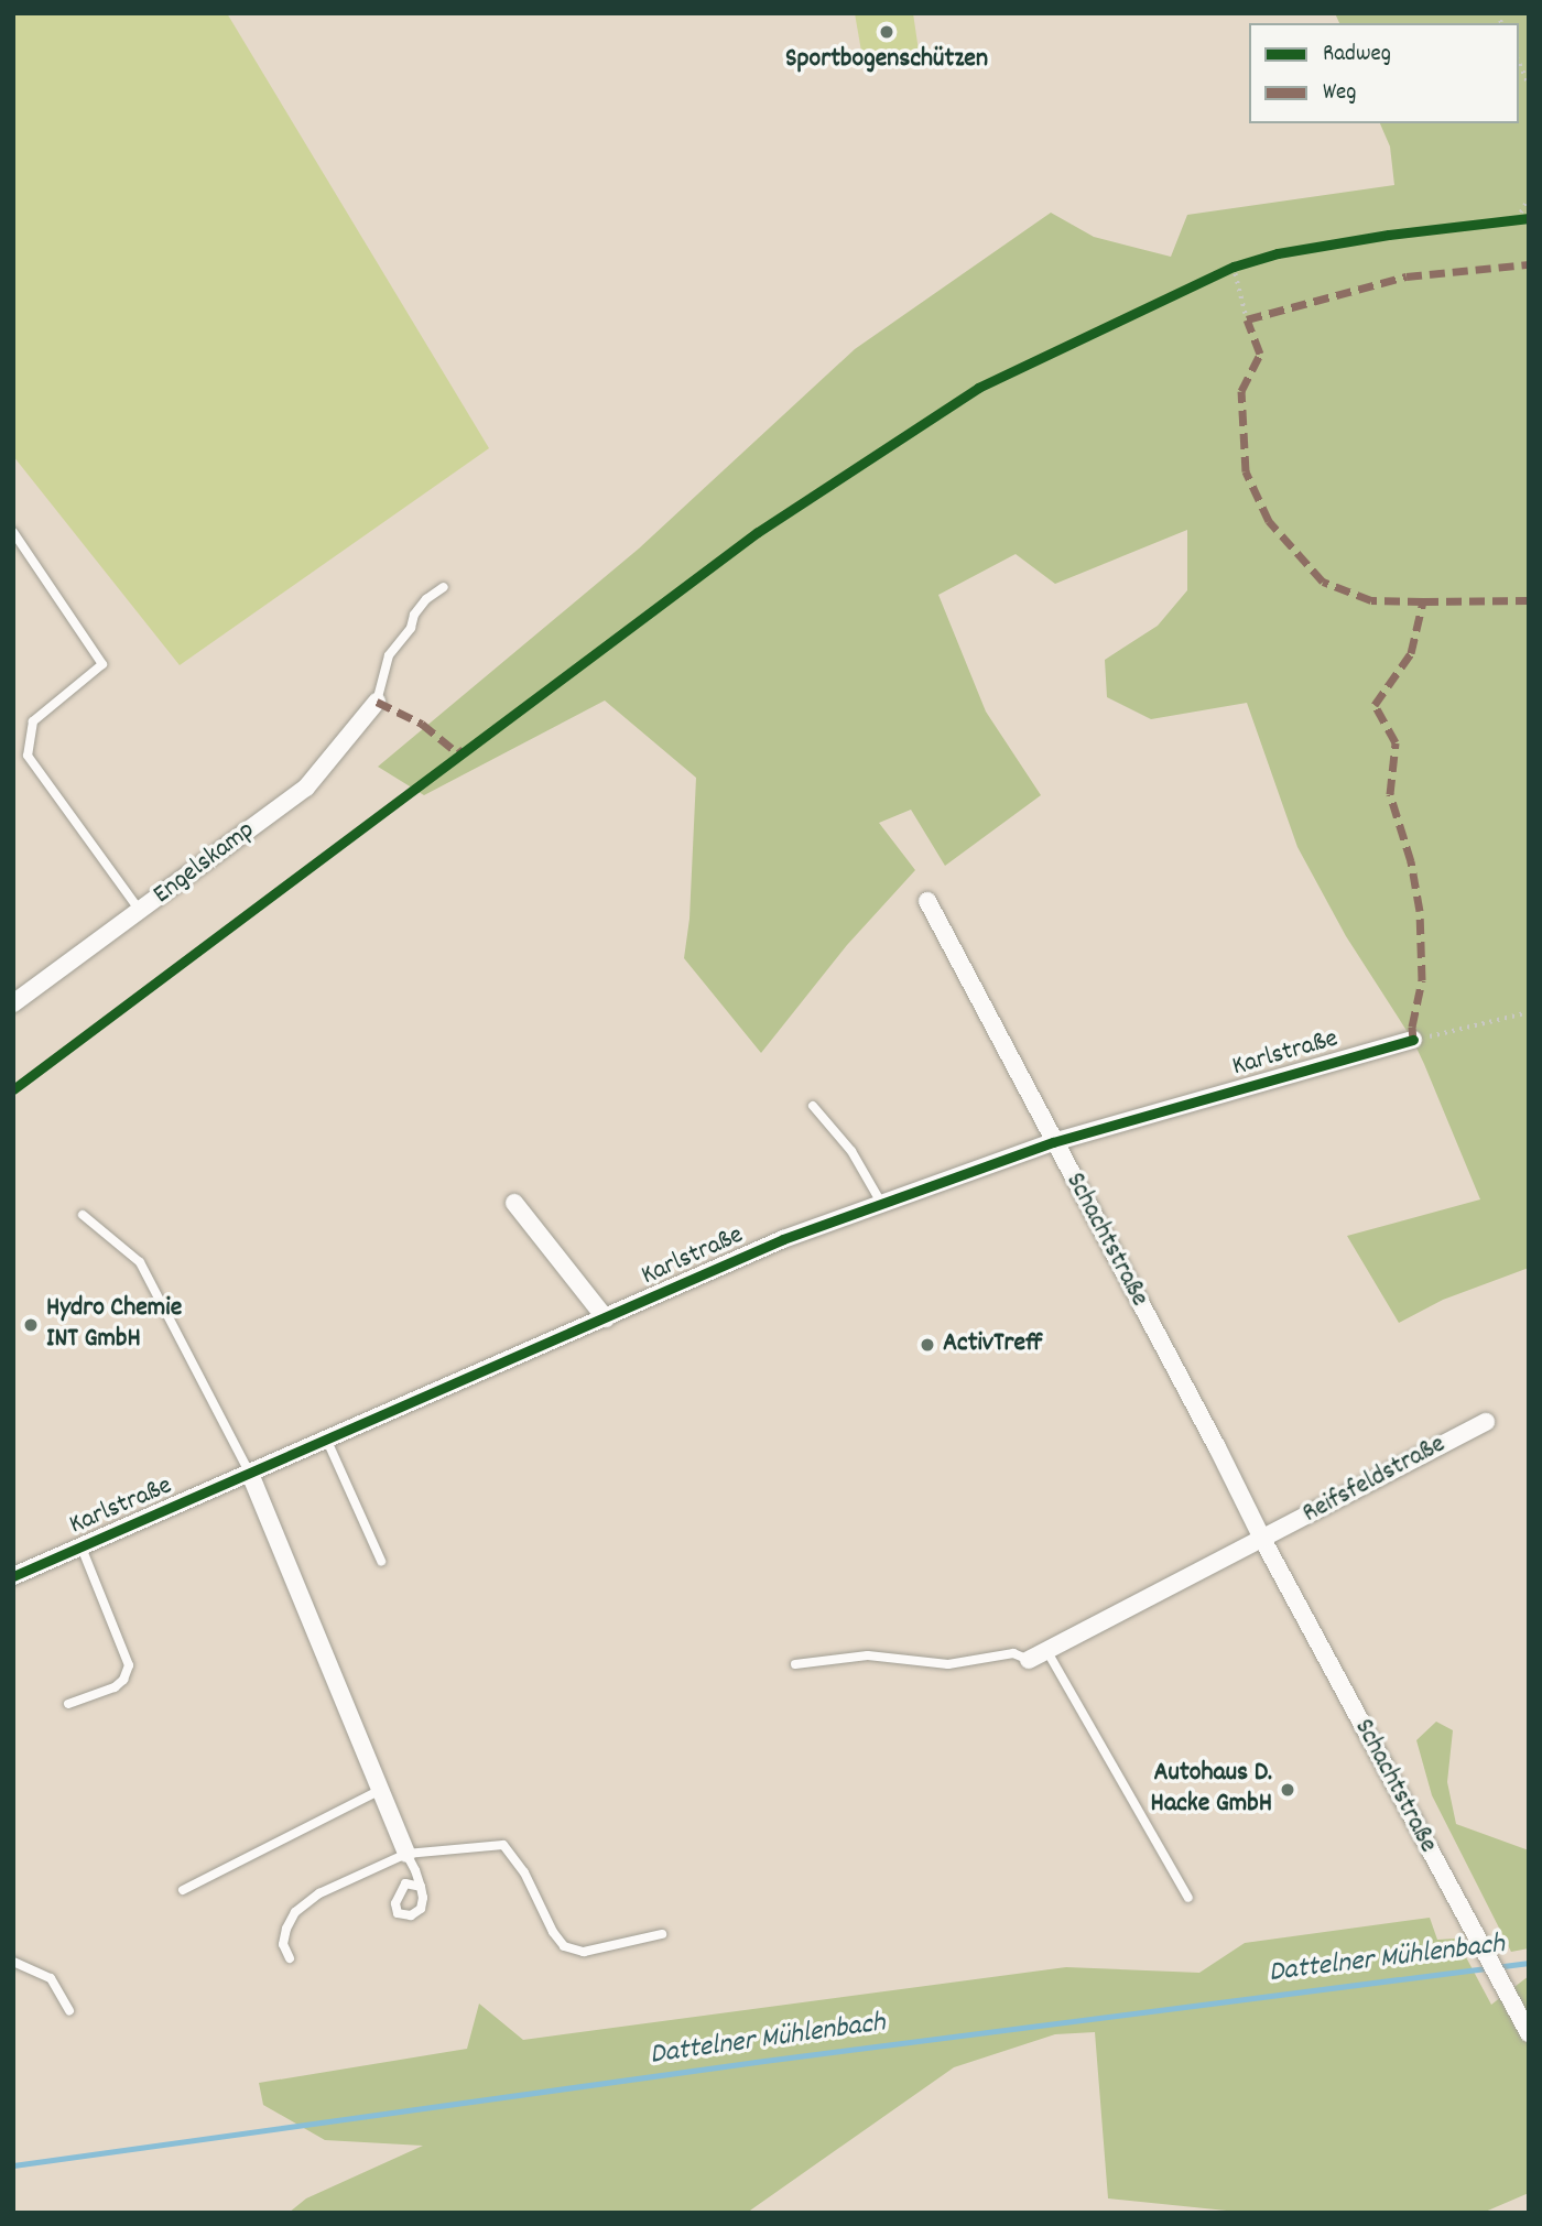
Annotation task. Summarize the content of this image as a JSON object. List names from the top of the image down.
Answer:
{
  "streets": {
    "street": [
      "Engelskamp",
      "Karlstraße",
      "Schachtstraße",
      "Reifsfeldstraße"
    ]
  },
  "crossings": [
    ["Karlstraße", "Schachtstraße"],
    ["Schachtstraße", "Reifsfeldstraße"]
  ],
  "water": ["Dattelner Mühlenbach"],
  "places": [
    "Sportbogenschützen",
    "Hydro Chemie INT GmbH",
    "ActivTreff",
    "Autohaus D. Hacke GmbH"
  ],
  "legend": ["Radweg", "Weg"]
}
